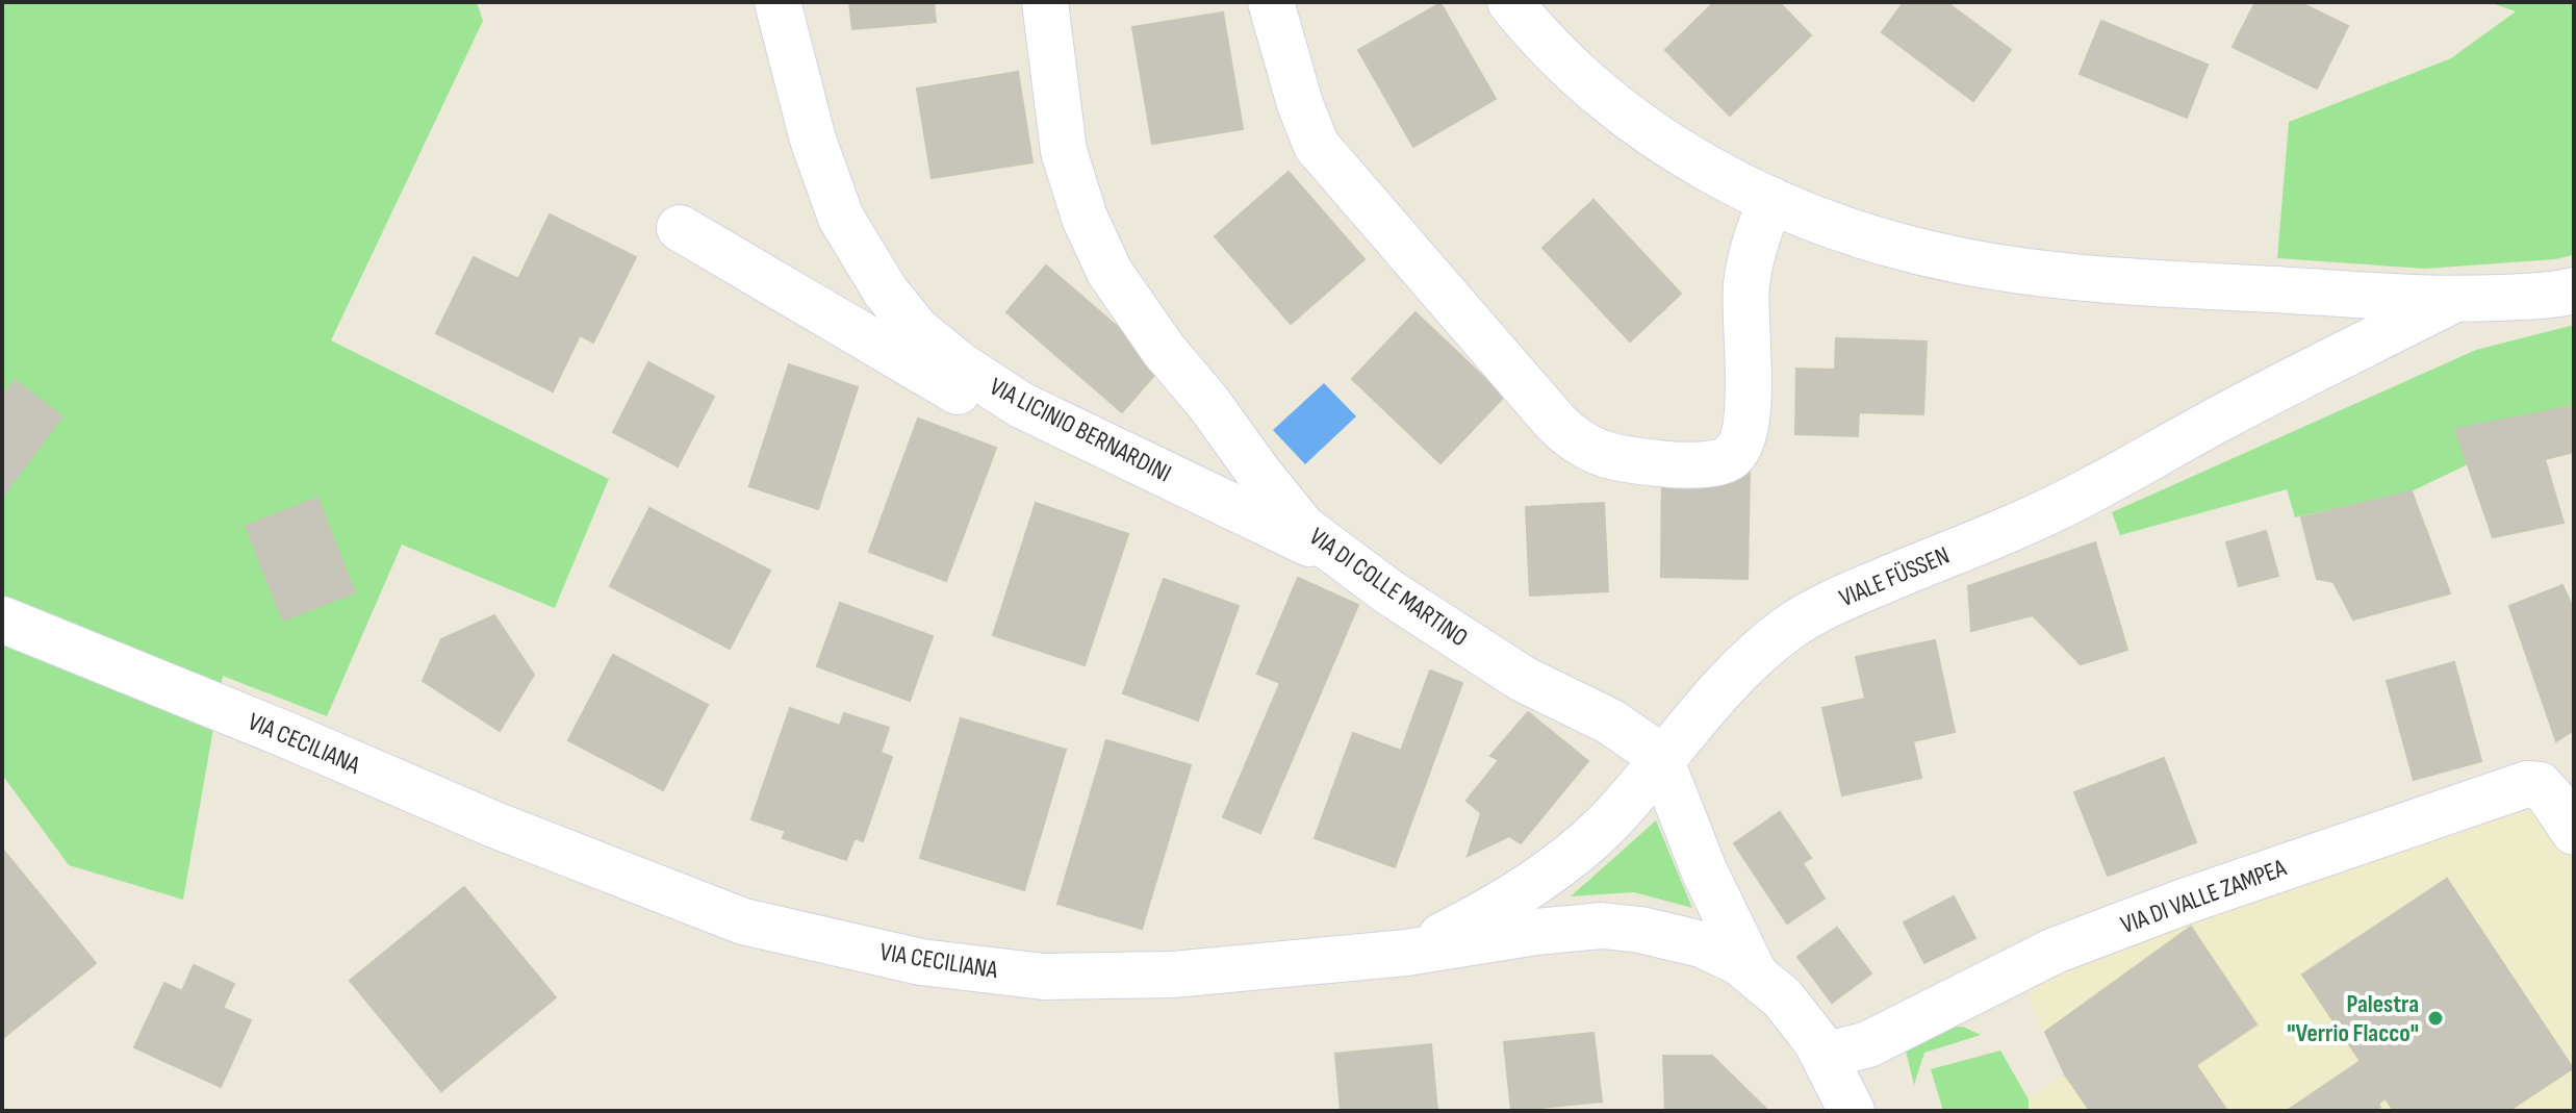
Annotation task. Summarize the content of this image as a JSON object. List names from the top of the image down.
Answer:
{
  "streets": {
    "street": [
      "VIA LICINIO BERNARDINI",
      "VIALE FÜSSEN",
      "VIA DI COLLE MARTINO",
      "VIA CECILIANA",
      "VIA DI VALLE ZAMPEA"
    ]
  },
  "crossings": [
    ["VIA LICINIO BERNARDINI", "VIA DI COLLE MARTINO"],
    ["VIALE FÜSSEN", "VIA DI COLLE MARTINO"],
    ["VIALE FÜSSEN", "VIA CECILIANA"],
    ["VIA DI COLLE MARTINO", "VIA CECILIANA"],
    ["VIA CECILIANA", "VIA DI VALLE ZAMPEA"]
  ],
  "places": ["Palestra \"Verrio Flacco\""]
}
